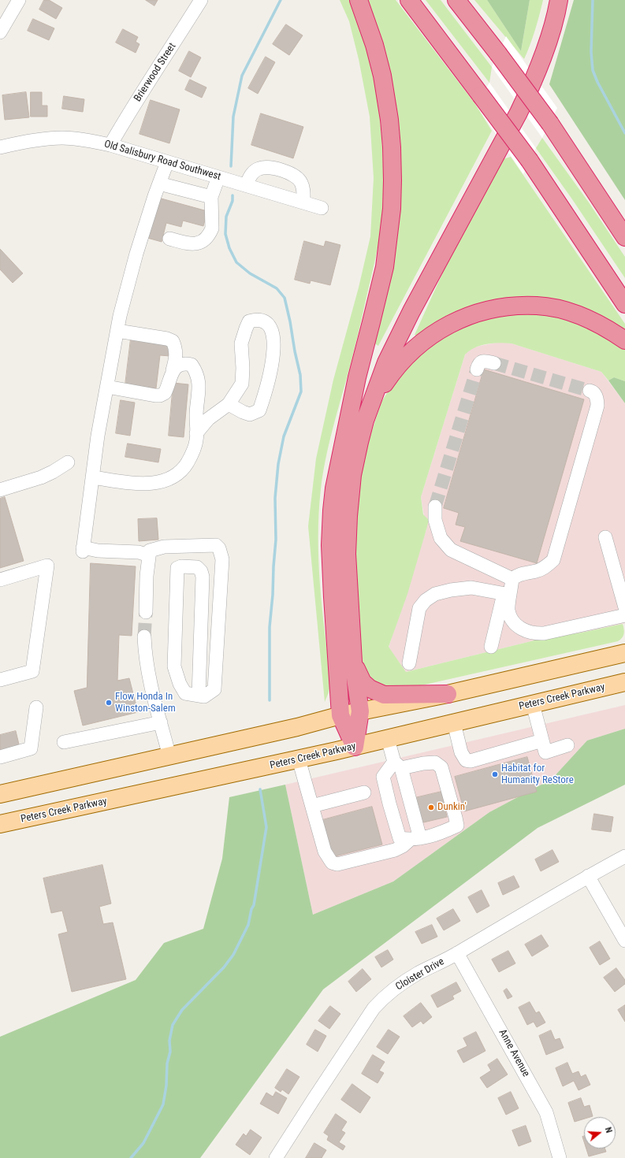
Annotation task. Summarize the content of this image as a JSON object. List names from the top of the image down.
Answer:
{
  "streets": {
    "main road": ["Peters Creek Parkway"],
    "street": [
      "Brierwood Street",
      "Old Salisbury Road Southwest",
      "Cloister Drive",
      "Anne Avenue"
    ]
  },
  "crossings": [
    ["Brierwood Street", "Old Salisbury Road Southwest"],
    ["Cloister Drive", "Anne Avenue"]
  ],
  "places": ["Flow Honda In Winston-Salem", "Habitat for Humanity ReStore", "Dunkin'"],
  "north": "right"
}
